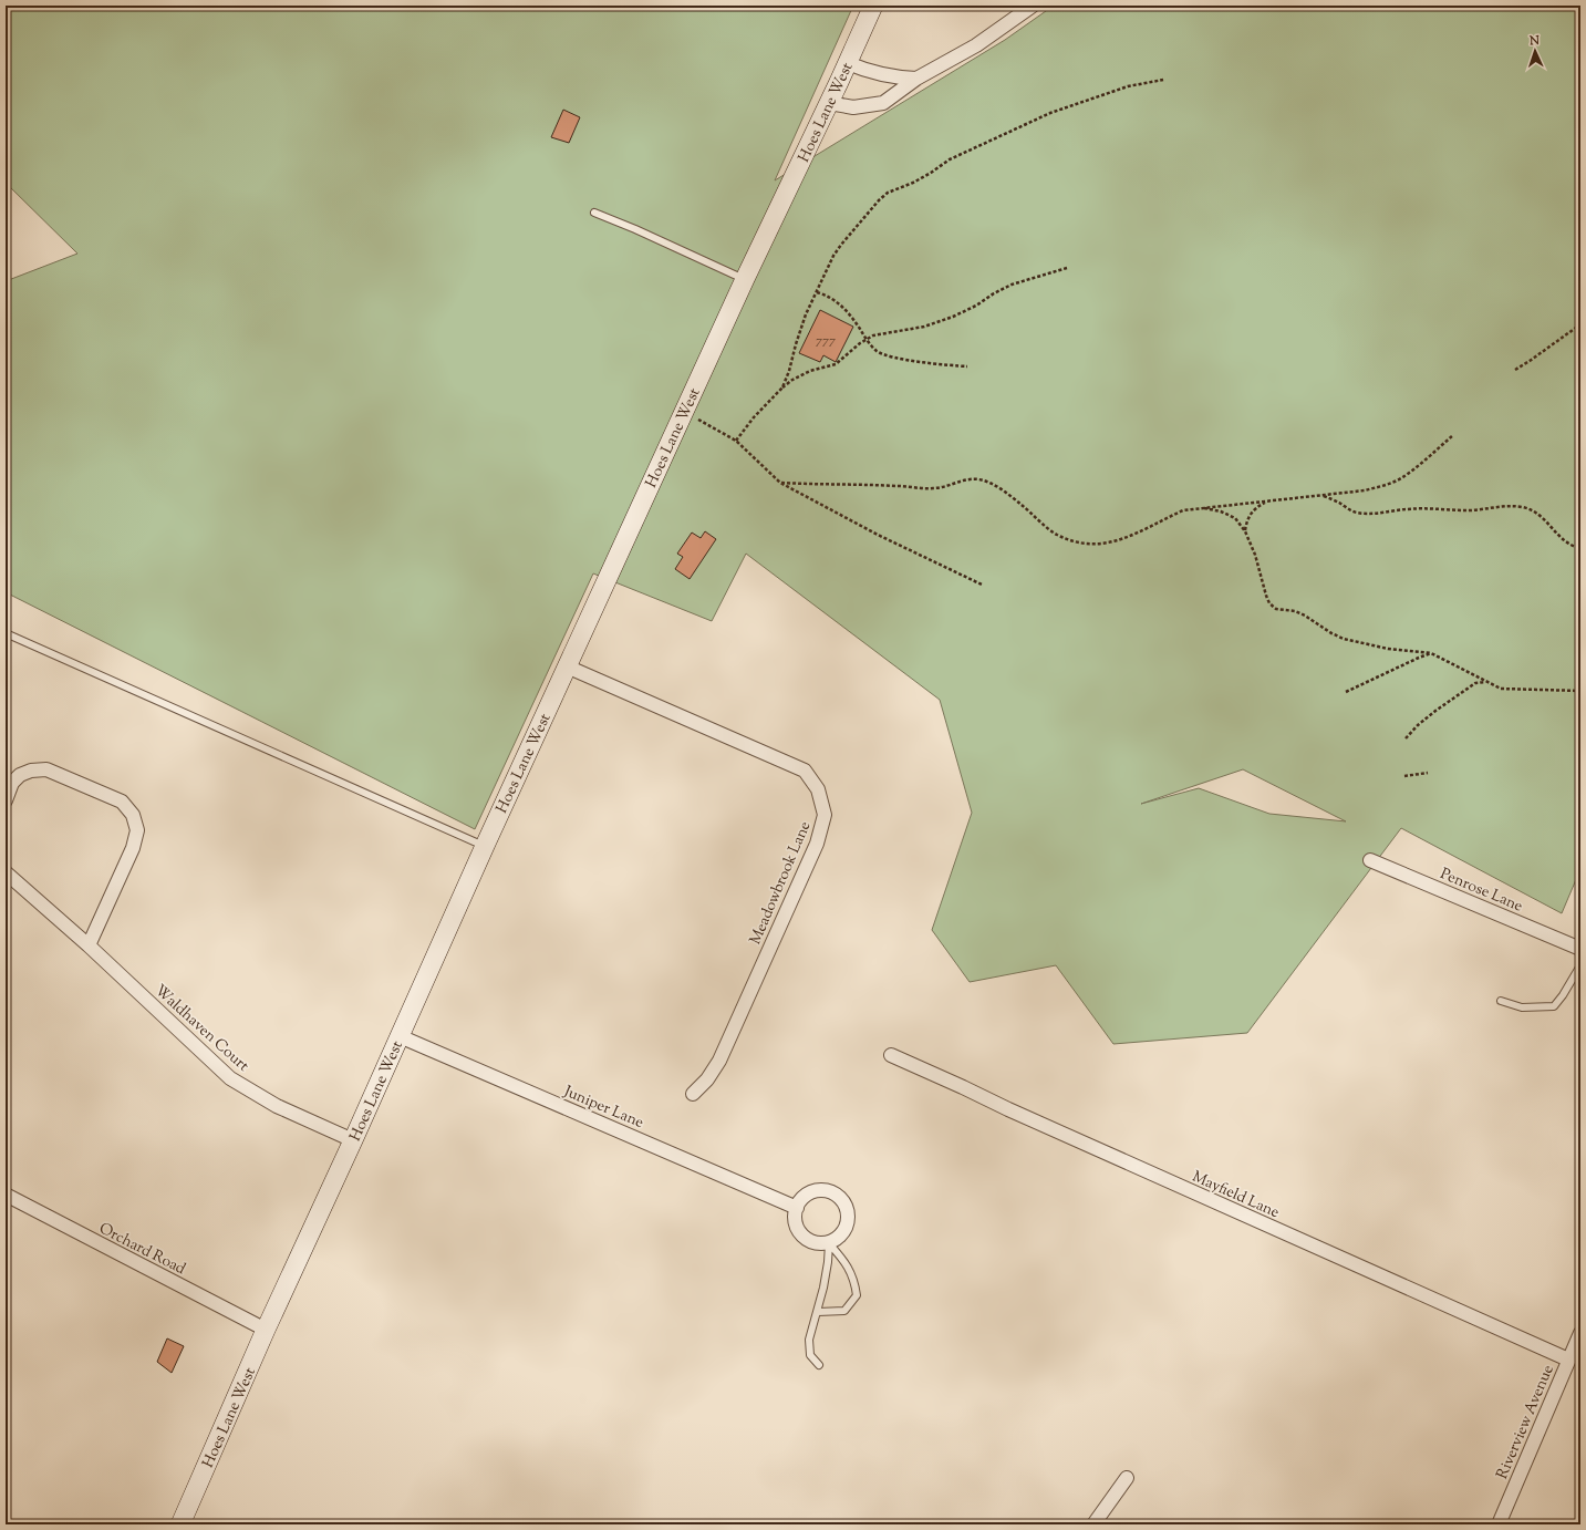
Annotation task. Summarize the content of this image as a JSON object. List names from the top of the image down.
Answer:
{
  "streets": {
    "street": [
      "Hoes Lane West",
      "Meadowbrook Lane",
      "Penrose Lane",
      "Waldhaven Court",
      "Juniper Lane",
      "Mayfield Lane",
      "Orchard Road",
      "Riverview Avenue"
    ]
  },
  "crossings": [
    ["Hoes Lane West", "Meadowbrook Lane"],
    ["Hoes Lane West", "Waldhaven Court"],
    ["Hoes Lane West", "Juniper Lane"],
    ["Hoes Lane West", "Orchard Road"],
    ["Mayfield Lane", "Riverview Avenue"]
  ],
  "house_numbers": ["777"],
  "north": "top"
}
